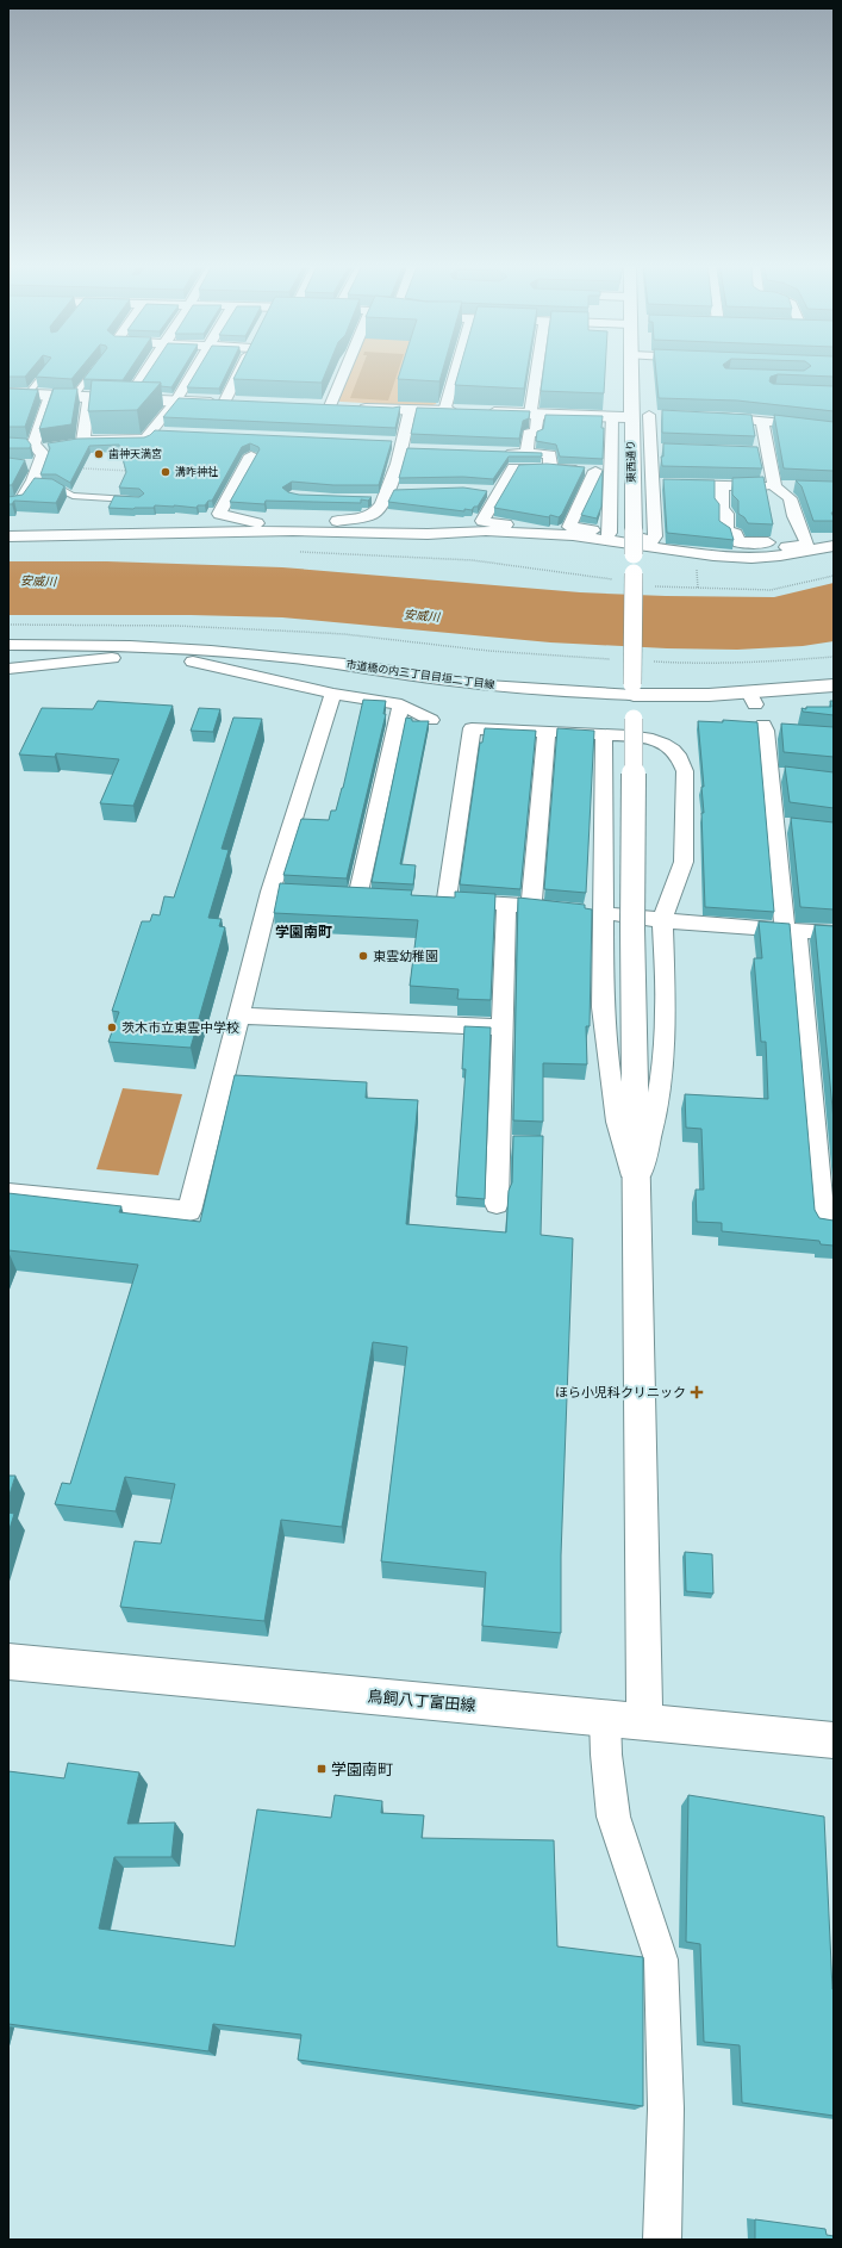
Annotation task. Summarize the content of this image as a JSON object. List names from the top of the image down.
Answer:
{
  "streets": {
    "street": ["東西通り", "市道橋の内三丁目目垣二丁目線", "鳥飼八丁富田線"]
  },
  "crossings": [
    ["東西通り", "市道橋の内三丁目目垣二丁目線"],
    ["東西通り", "鳥飼八丁富田線"]
  ],
  "districts": ["学園南町"],
  "water": ["安威川"],
  "places": {
    "other": [
      "歯神天満宮",
      "溝咋神社",
      "東雲幼稚園",
      "茨木市立東雲中学校"
    ],
    "health": ["ほら小児科クリニック"],
    "transit": ["学園南町"]
  }
}
